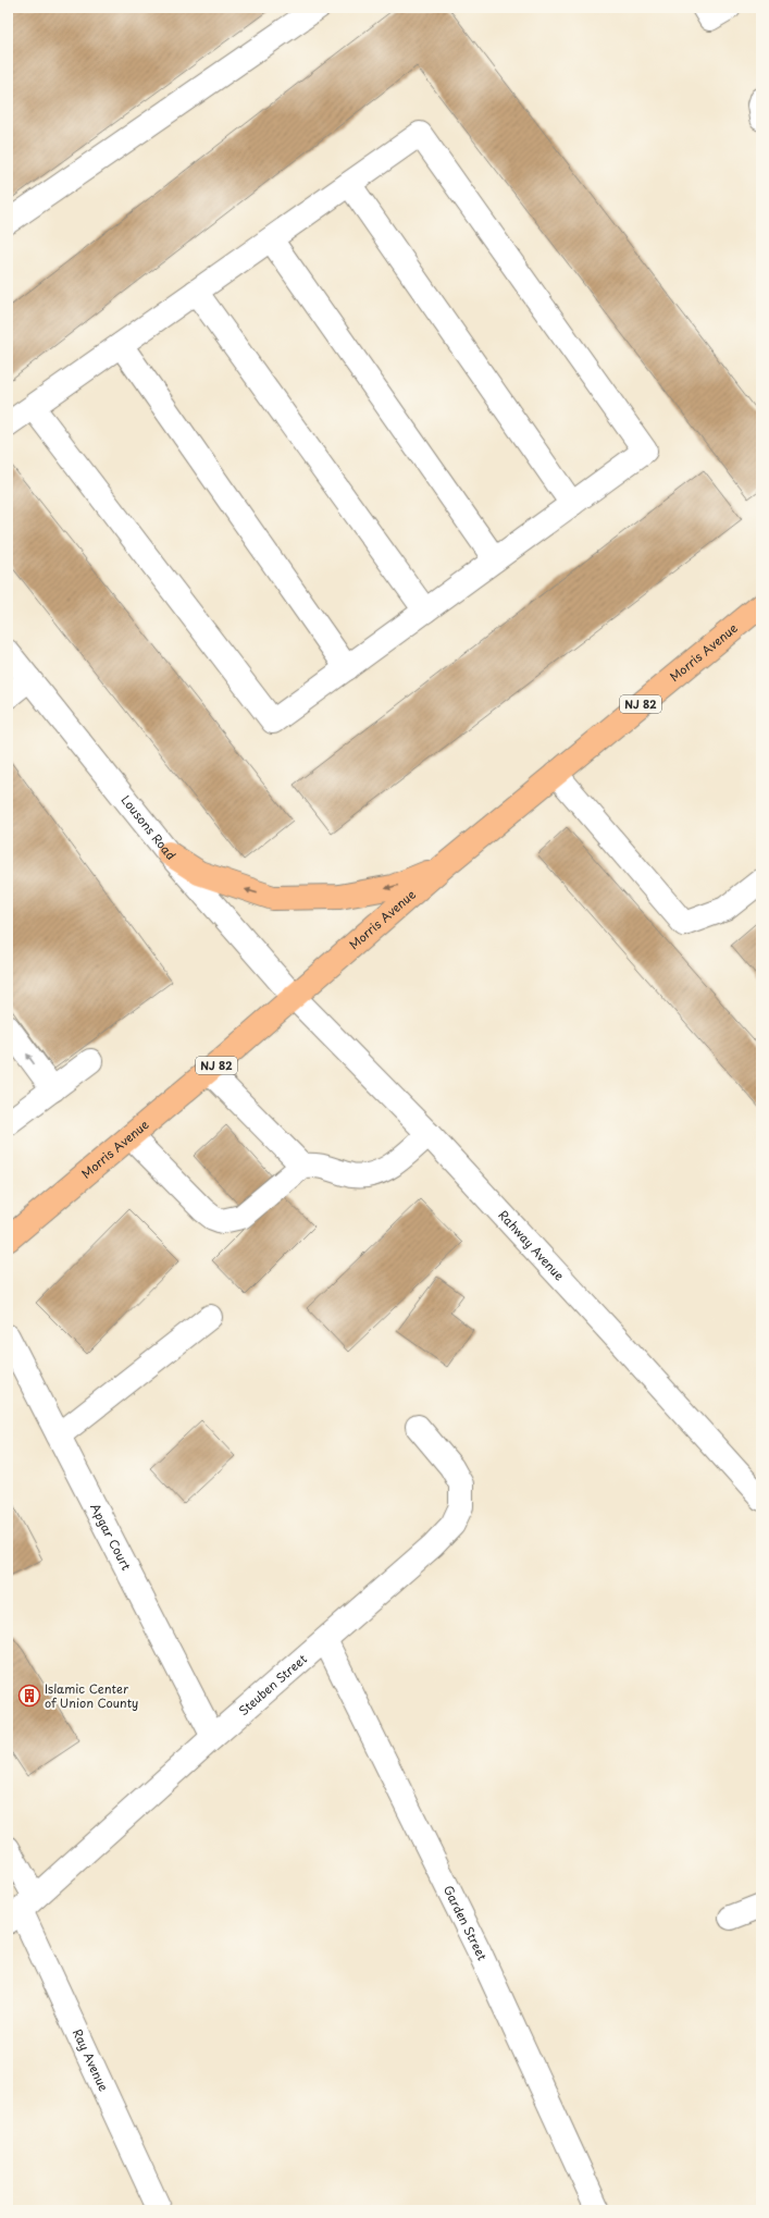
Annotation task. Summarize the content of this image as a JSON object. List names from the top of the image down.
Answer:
{
  "streets": {
    "main road": ["Morris Avenue", "NJ 82"],
    "street": [
      "Lousons Road",
      "Rahway Avenue",
      "Apgar Court",
      "Steuben Street",
      "Garden Street",
      "Ray Avenue"
    ]
  },
  "crossings": [
    ["Morris Avenue", "Lousons Road"],
    ["Morris Avenue", "Rahway Avenue"],
    ["Lousons Road", "Rahway Avenue"],
    ["Apgar Court", "Steuben Street"],
    ["Steuben Street", "Garden Street"],
    ["Steuben Street", "Ray Avenue"]
  ],
  "places": {
    "building": ["Islamic Center of Union County"]
  }
}
